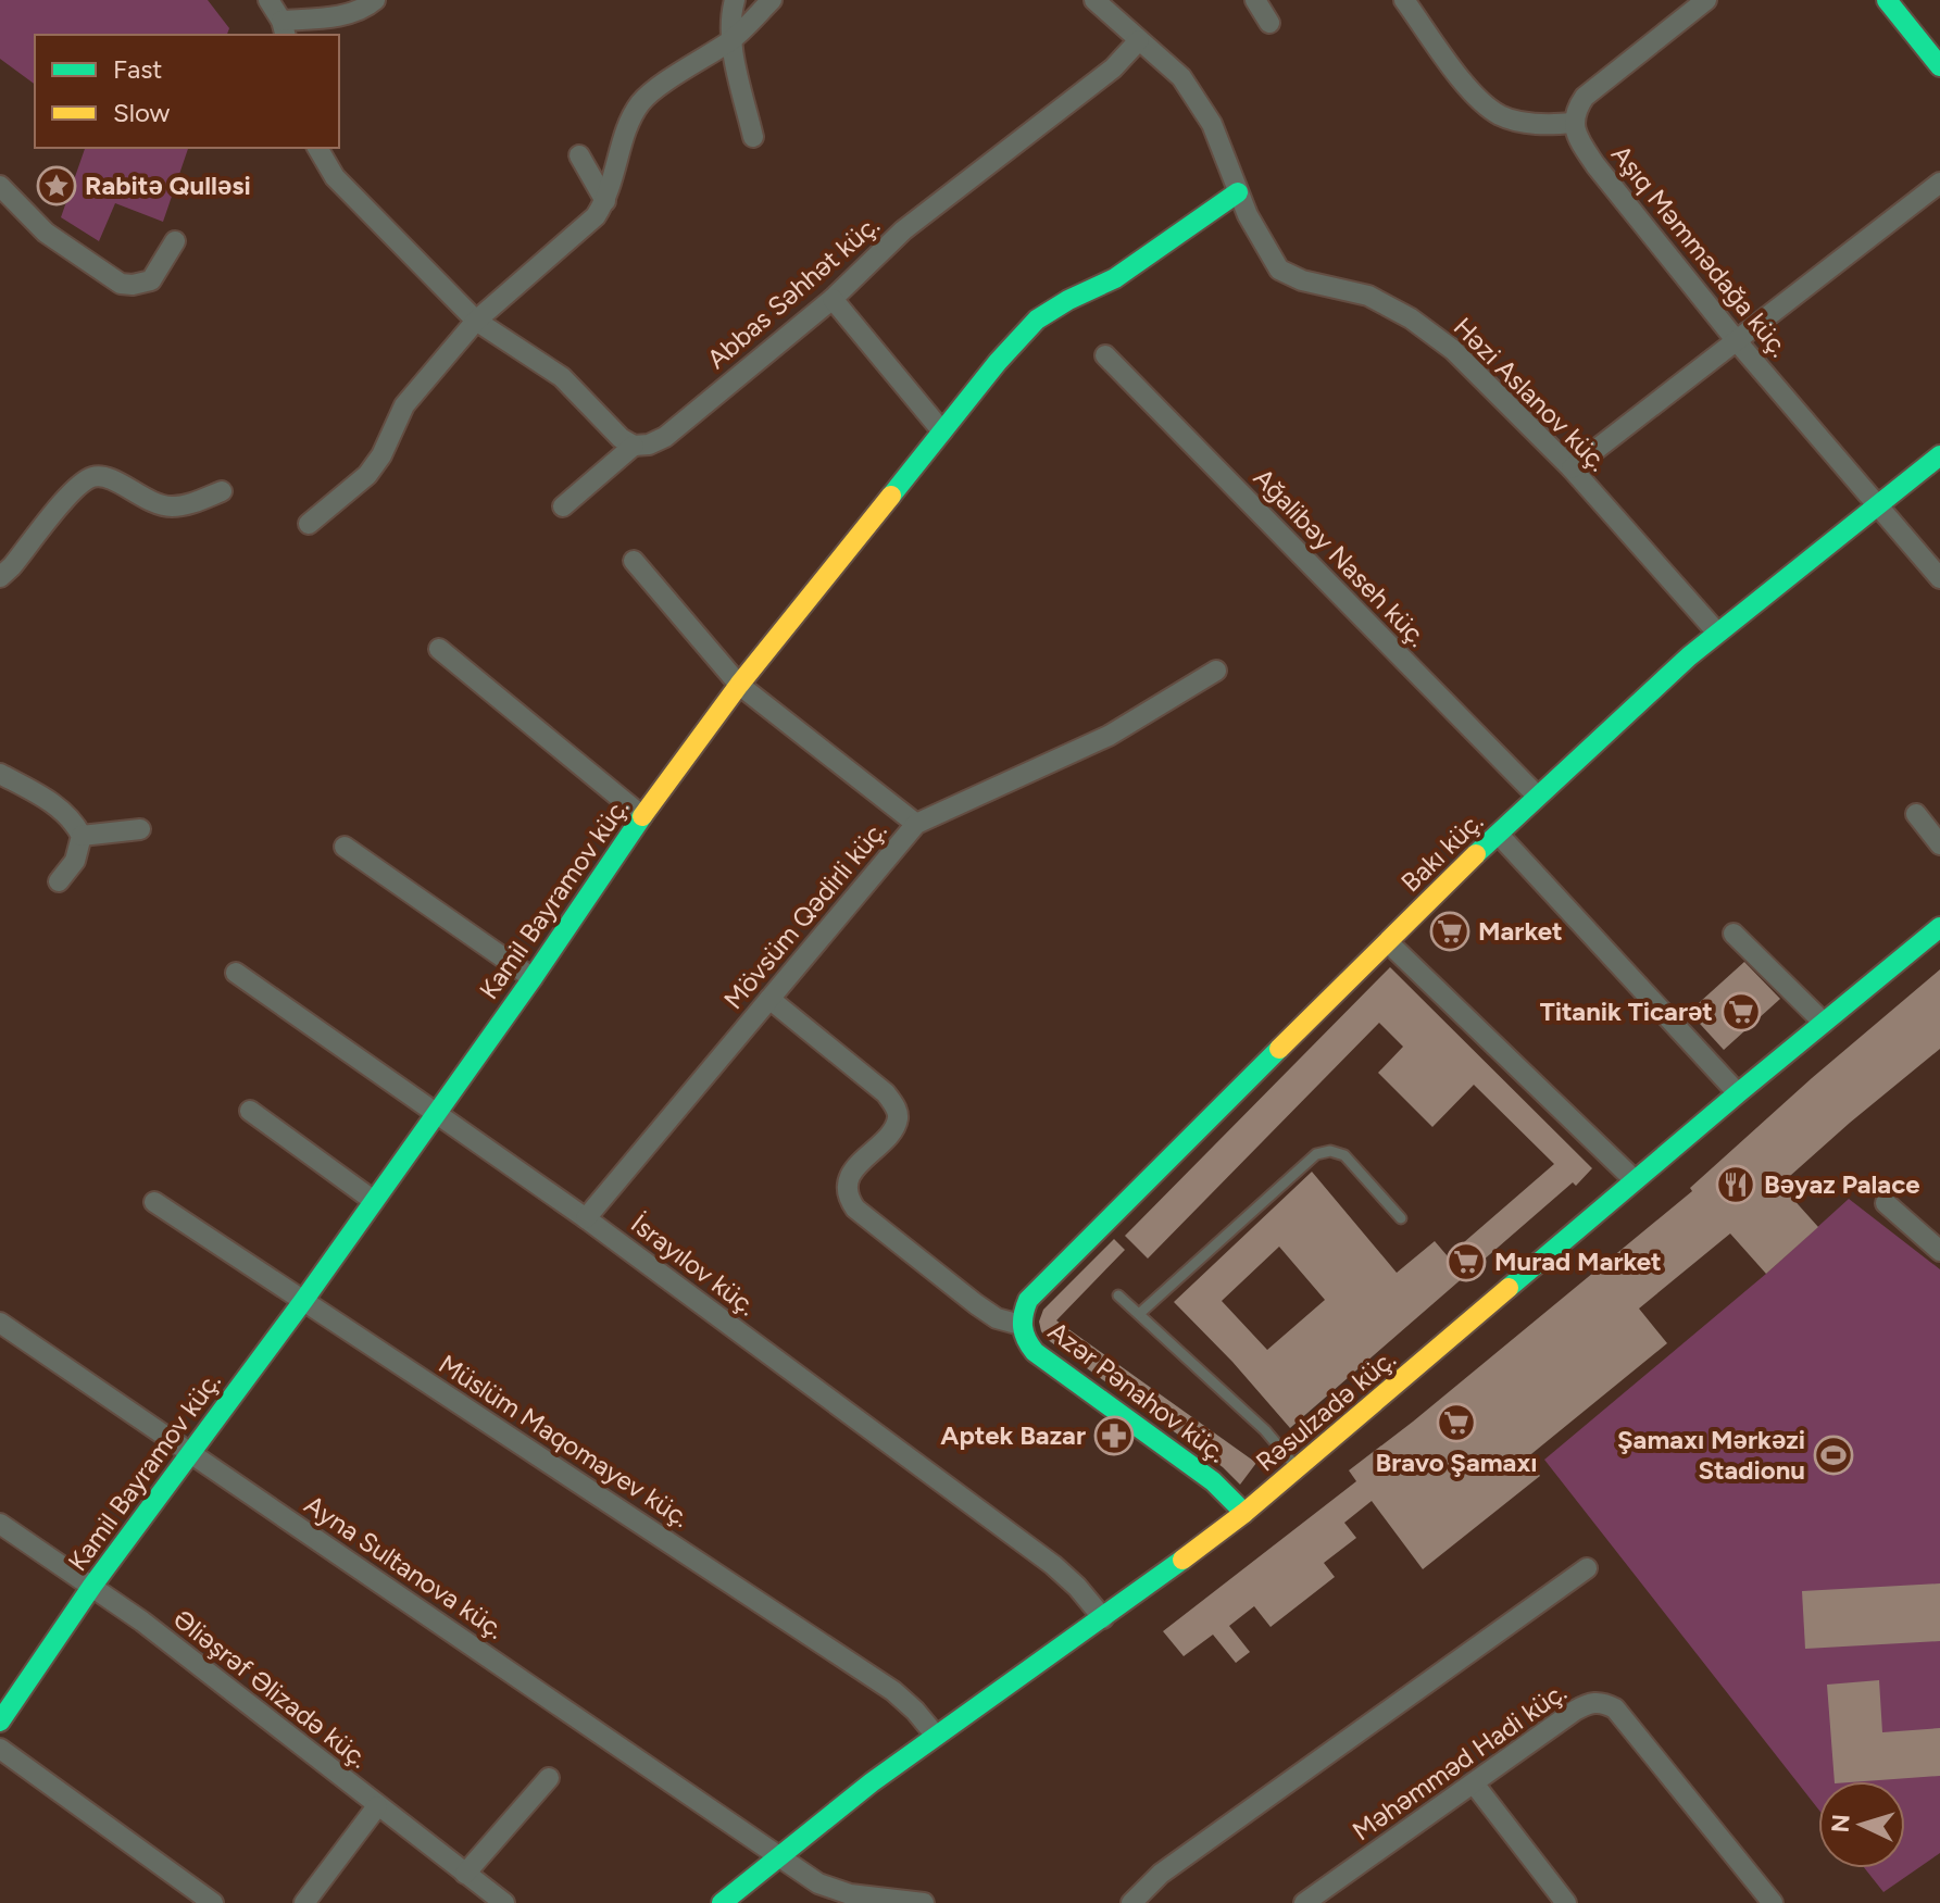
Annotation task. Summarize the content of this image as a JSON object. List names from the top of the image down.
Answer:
{
  "streets": {
    "street": [
      "Aşıq Məmmədağa küç.",
      "Abbas Səhhət küç.",
      "Həzi Aslanov küç.",
      "Ağalibəy Naseh küç.",
      "Bakı küç.",
      "Kamil Bayramov küç.",
      "Mövsüm Qədirli küç.",
      "İsrayılov küç.",
      "Azər Pənahov küç.",
      "Rəsulzadə küç.",
      "Müslüm Maqomayev küç.",
      "Ayna Sultanova küç.",
      "Əliəşrəf Əlizadə küç.",
      "Məhəmməd Hadi küç."
    ]
  },
  "crossings": [
    ["Aşıq Məmmədağa küç.", "Bakı küç."],
    ["Abbas Səhhət küç.", "Həzi Aslanov küç."],
    ["Həzi Aslanov küç.", "Bakı küç."],
    ["Həzi Aslanov küç.", "Kamil Bayramov küç."],
    ["Ağalibəy Naseh küç.", "Bakı küç."],
    ["Bakı küç.", "Azər Pənahov küç."],
    ["Kamil Bayramov küç.", "İsrayılov küç."],
    ["Kamil Bayramov küç.", "Müslüm Maqomayev küç."],
    ["Kamil Bayramov küç.", "Ayna Sultanova küç."],
    ["Kamil Bayramov küç.", "Əliəşrəf Əlizadə küç."],
    ["Mövsüm Qədirli küç.", "İsrayılov küç."],
    ["Mövsüm Qədirli küç.", "Azər Pənahov küç."],
    ["İsrayılov küç.", "Rəsulzadə küç."],
    ["Azər Pənahov küç.", "Rəsulzadə küç."],
    ["Rəsulzadə küç.", "Müslüm Maqomayev küç."],
    ["Rəsulzadə küç.", "Ayna Sultanova küç."]
  ],
  "places": {
    "place": ["Rabitə Qulləsi"],
    "supermarket": [
      "Market",
      "Titanik Ticarət",
      "Murad Market",
      "Bravo Şamaxı"
    ],
    "restaurant": ["Bəyaz Palace"],
    "pharmacy": ["Aptek Bazar"],
    "sports": ["Şamaxı Mərkəzi Stadionu"]
  },
  "legend": ["Fast", "Slow"],
  "north": "left"
}
